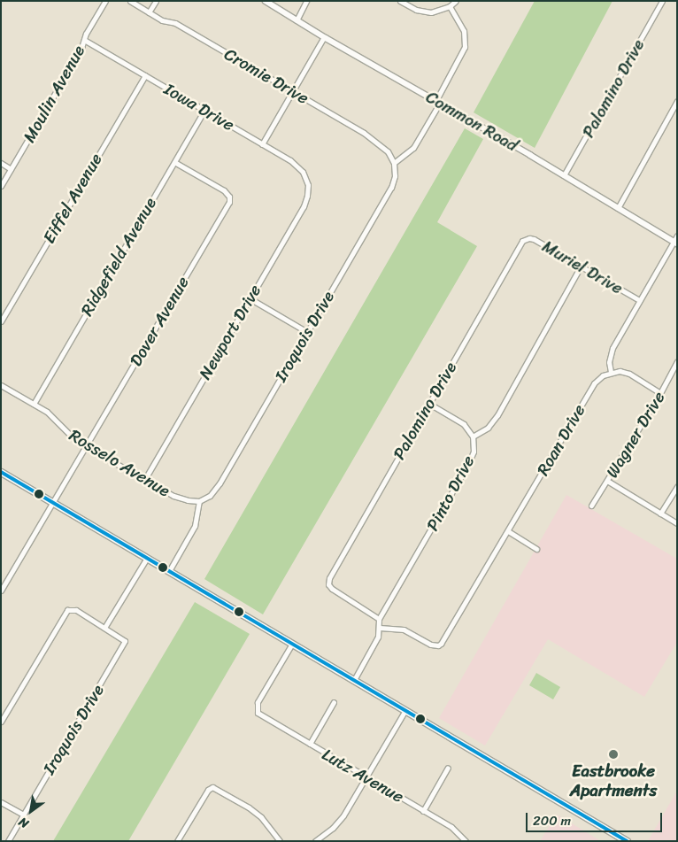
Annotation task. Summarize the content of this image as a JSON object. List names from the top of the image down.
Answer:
{
  "streets": {
    "street": [
      "Cromie Drive",
      "Palomino Drive",
      "Moulin Avenue",
      "Iowa Drive",
      "Common Road",
      "Eiffel Avenue",
      "Ridgefield Avenue",
      "Muriel Drive",
      "Dover Avenue",
      "Newport Drive",
      "Iroquois Drive",
      "Wagner Drive",
      "Roan Drive",
      "Rosselo Avenue",
      "Pinto Drive",
      "Lutz Avenue"
    ]
  },
  "crossings": [
    ["Cromie Drive", "Iroquois Drive"],
    ["Palomino Drive", "Common Road"],
    ["Palomino Drive", "Muriel Drive"],
    ["Palomino Drive", "Pinto Drive"],
    ["Moulin Avenue", "Iowa Drive"],
    ["Iowa Drive", "Eiffel Avenue"],
    ["Iowa Drive", "Ridgefield Avenue"],
    ["Iowa Drive", "Newport Drive"],
    ["Ridgefield Avenue", "Dover Avenue"],
    ["Ridgefield Avenue", "Rosselo Avenue"],
    ["Muriel Drive", "Pinto Drive"],
    ["Dover Avenue", "Rosselo Avenue"],
    ["Newport Drive", "Rosselo Avenue"],
    ["Iroquois Drive", "Rosselo Avenue"]
  ],
  "places": ["Eastbrooke Apartments"],
  "scale_bar": "200 m",
  "north": "bottom left"
}
